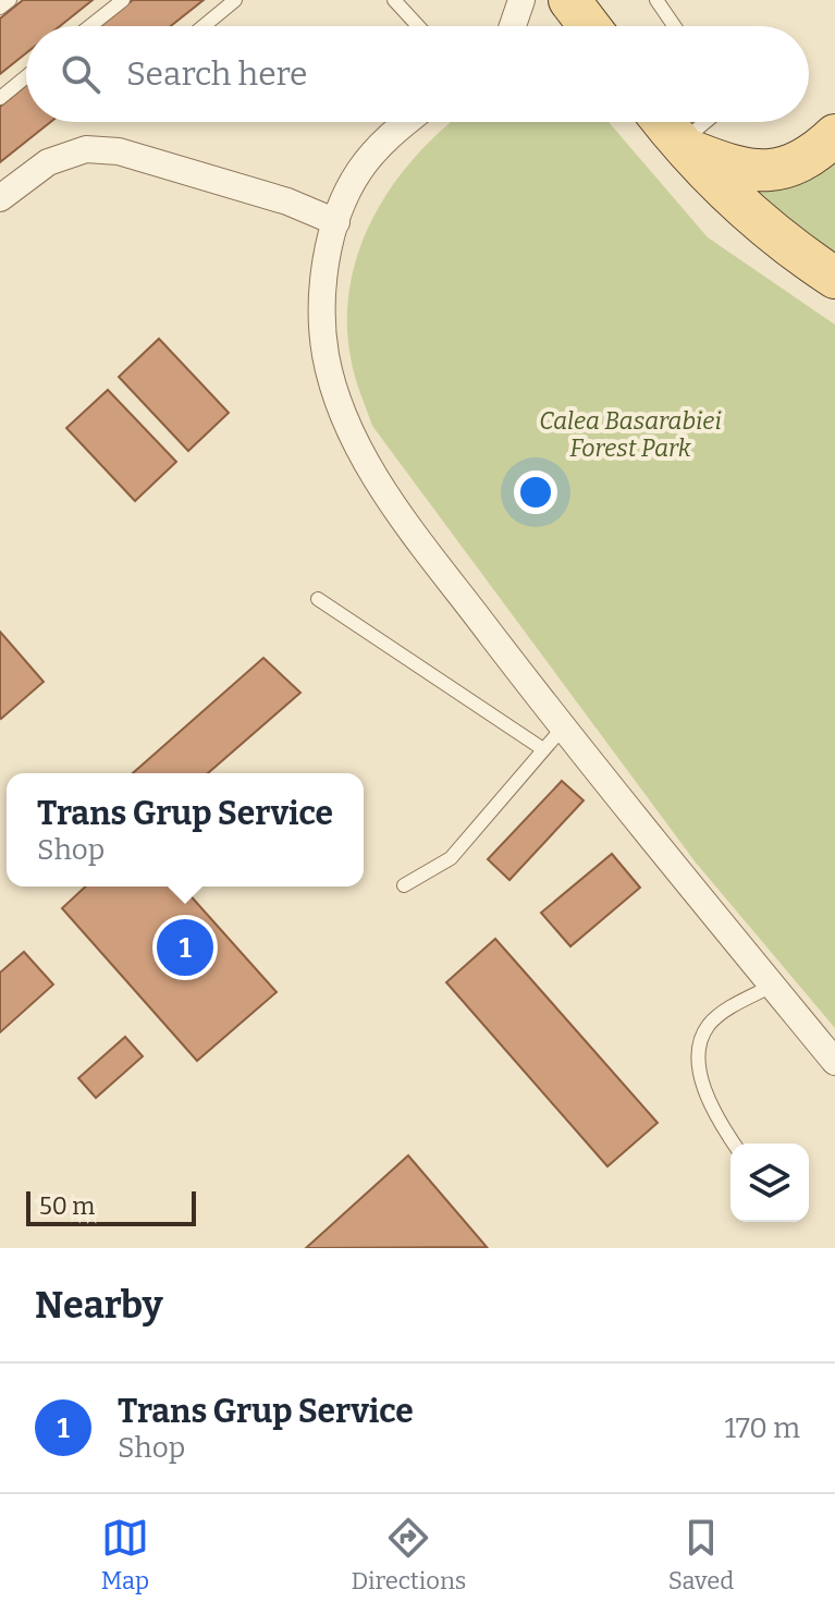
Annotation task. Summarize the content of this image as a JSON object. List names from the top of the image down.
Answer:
{
  "parks": ["Calea Basarabiei Forest Park"],
  "scale_bar": "50 m",
  "page": {
    "search": "Search here",
    "popup": ["Trans Grup Service", "Shop"],
    "pins": "1",
    "scale": "50 m",
    "heading": "Nearby",
    "list": [
      {
        "mark": "1",
        "name": "Trans Grup Service",
        "note": "Shop",
        "value": "170 m"
      }
    ],
    "nav": ["Map", "Directions", "Saved"]
  }
}
